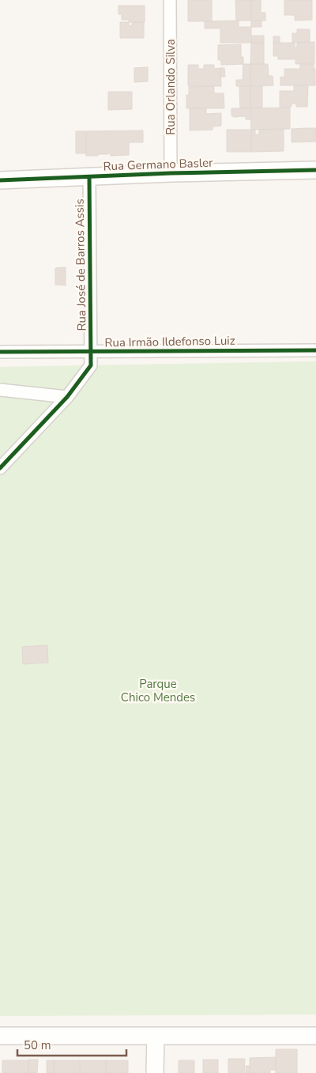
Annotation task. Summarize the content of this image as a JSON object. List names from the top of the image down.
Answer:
{
  "streets": {
    "street": [
      "Rua Orlando Silva",
      "Rua Germano Basler",
      "Rua José de Barros Assis",
      "Rua Irmão Ildefonso Luiz"
    ]
  },
  "crossings": [
    ["Rua Orlando Silva", "Rua Germano Basler"],
    ["Rua Germano Basler", "Rua José de Barros Assis"],
    ["Rua José de Barros Assis", "Rua Irmão Ildefonso Luiz"]
  ],
  "parks": ["Parque Chico Mendes"],
  "scale_bar": "50 m"
}
